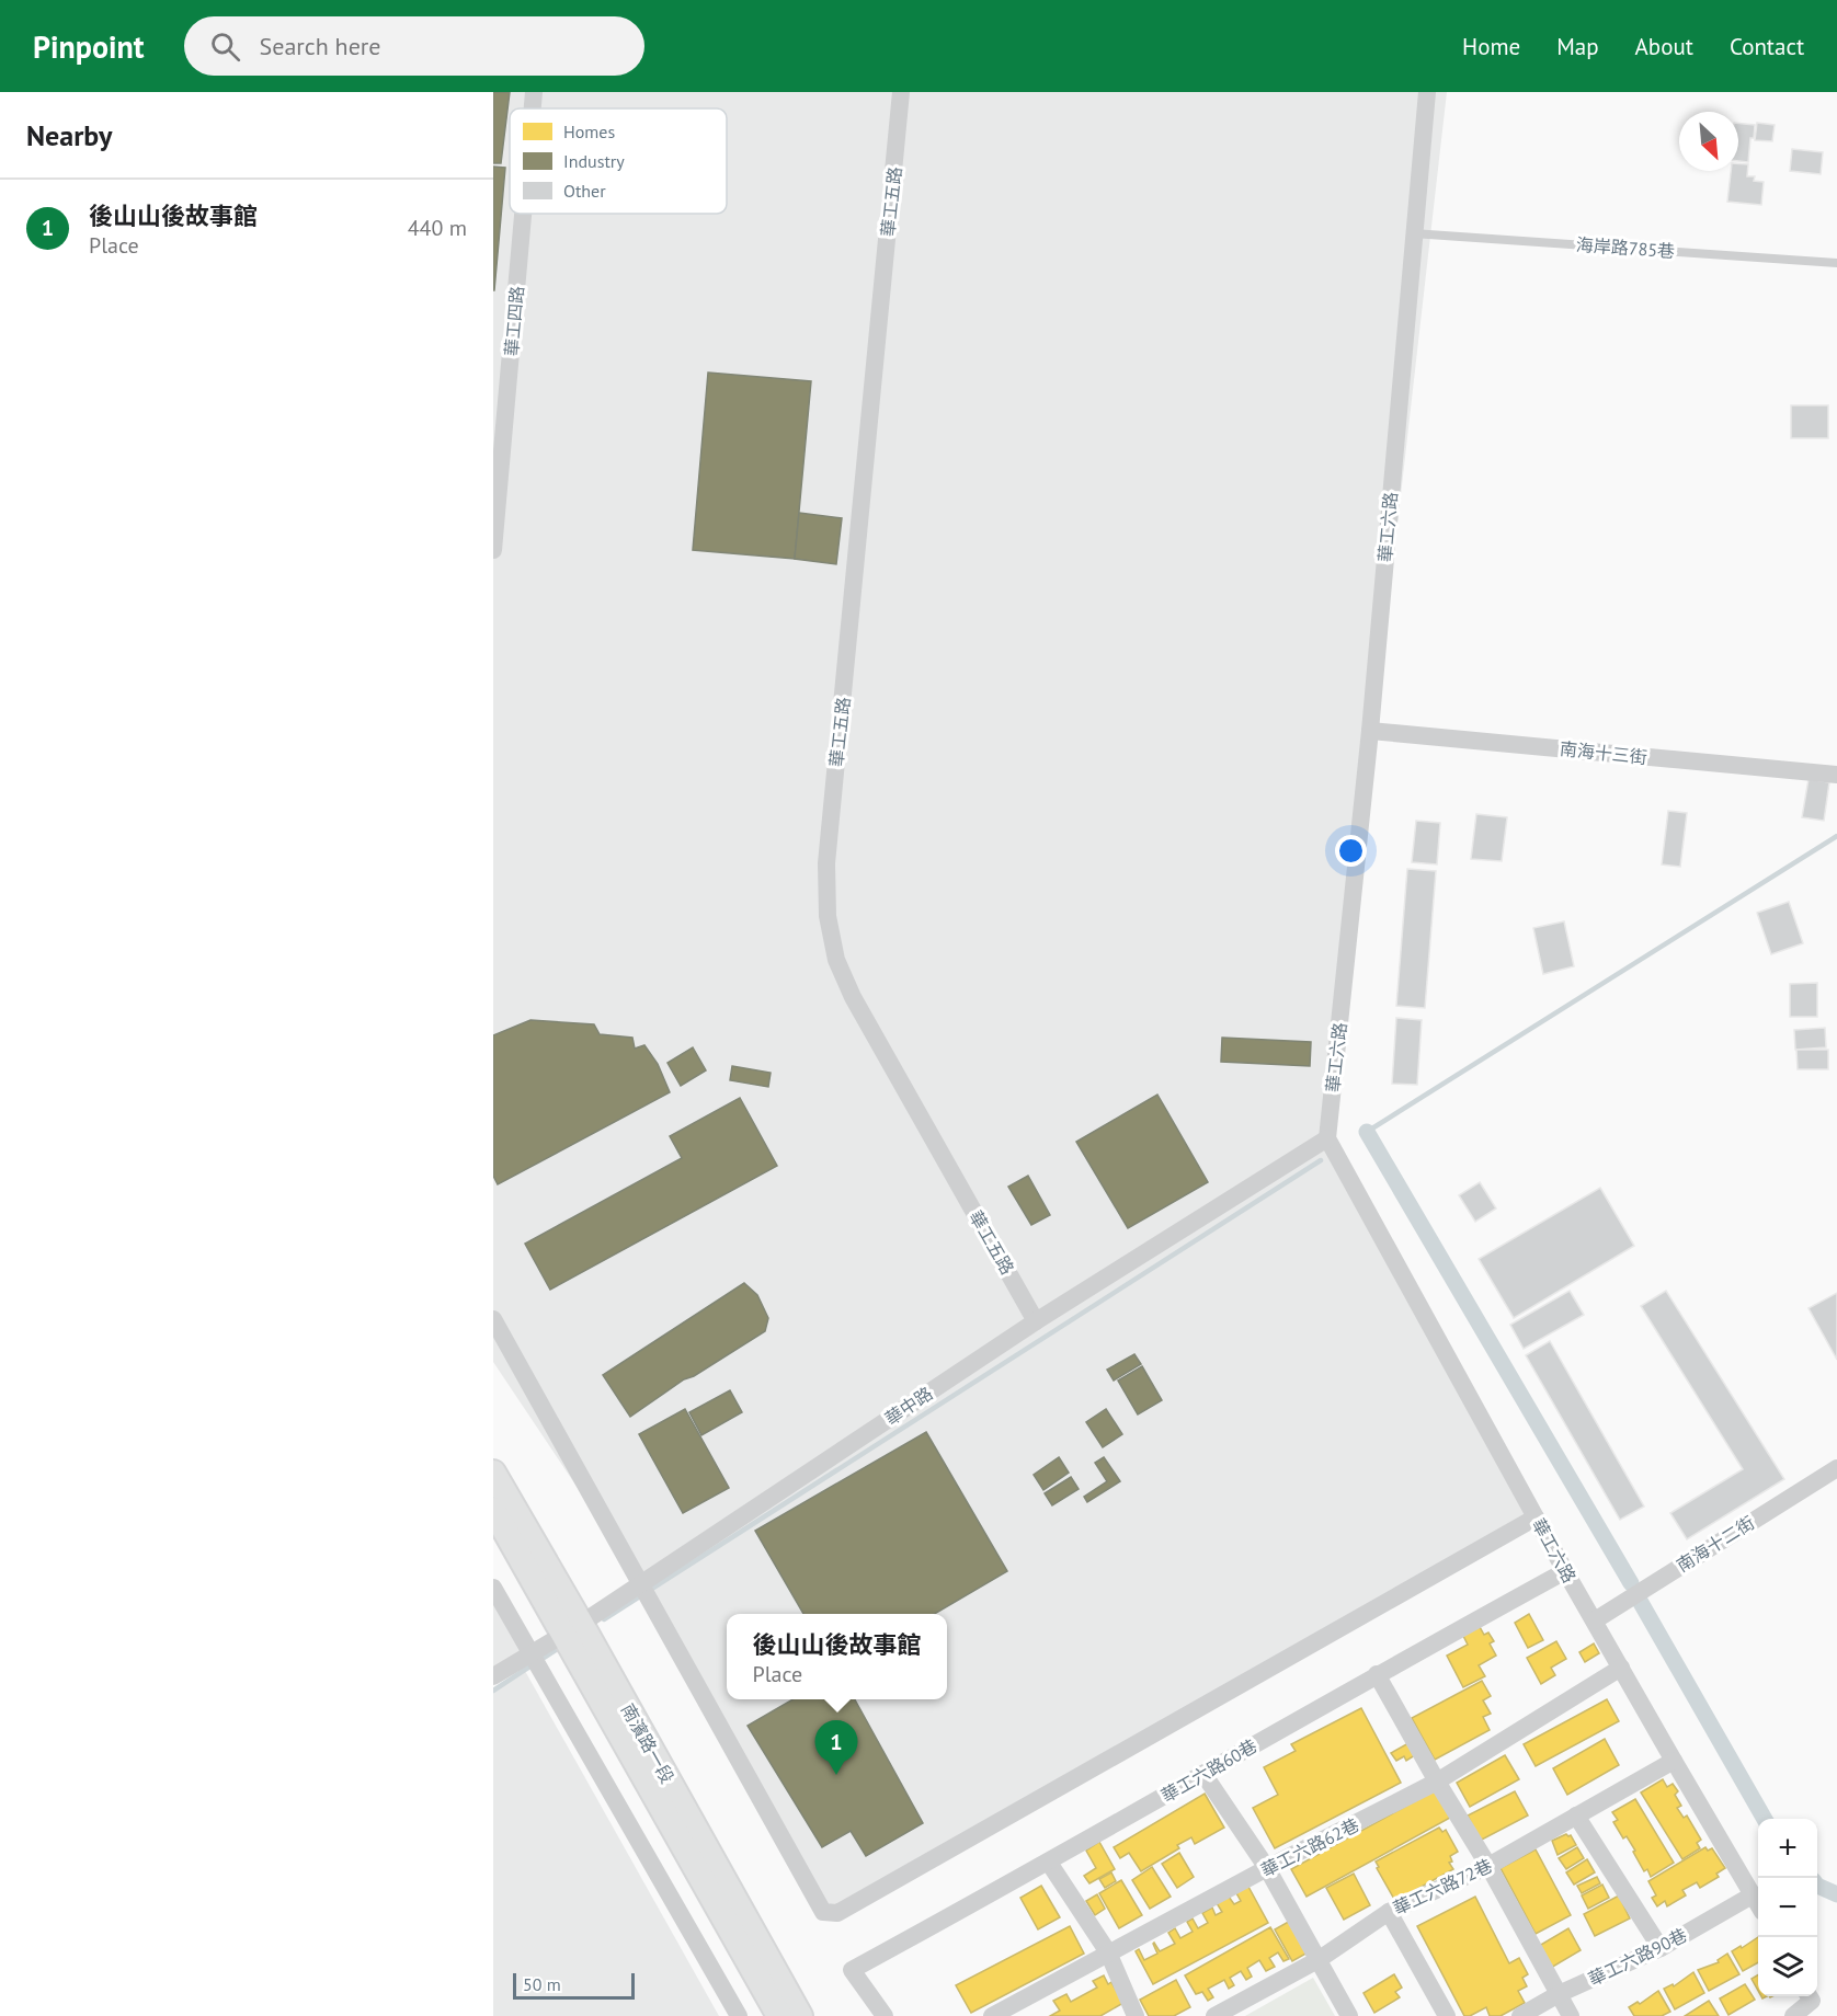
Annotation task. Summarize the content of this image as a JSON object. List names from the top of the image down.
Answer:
{
  "streets": {
    "main road": ["南濱路一段"],
    "street": [
      "華工五路",
      "華工四路",
      "華工六路",
      "南海十三街",
      "華中路",
      "南海十二街",
      "華工六路60巷",
      "華工六路62巷",
      "華工六路72巷",
      "華工六路90巷"
    ],
    "lane": ["海岸路785巷"]
  },
  "crossings": [
    ["華工五路", "華中路"],
    ["海岸路785巷", "華工六路"],
    ["華工六路", "南海十三街"],
    ["華工六路", "華中路"],
    ["華工六路", "南海十二街"],
    ["華工六路", "華工六路60巷"],
    ["華工六路", "華工六路62巷"],
    ["華工六路", "華工六路72巷"],
    ["華工六路", "華工六路90巷"],
    ["華中路", "南濱路一段"]
  ],
  "legend": ["Homes", "Industry", "Other"],
  "scale_bar": "50 m",
  "north": "bottom right",
  "page": {
    "header": "Pinpoint",
    "search": "Search here",
    "nav": [
      "Home",
      "Map",
      "About",
      "Contact"
    ],
    "heading": "Nearby",
    "list": [
      {
        "mark": "1",
        "name": "後山山後故事館",
        "note": "Place",
        "value": "440 m"
      }
    ],
    "popup": ["後山山後故事館", "Place"],
    "pins": "1",
    "map_buttons": ["+", "−"],
    "scale": "50 m"
  }
}
